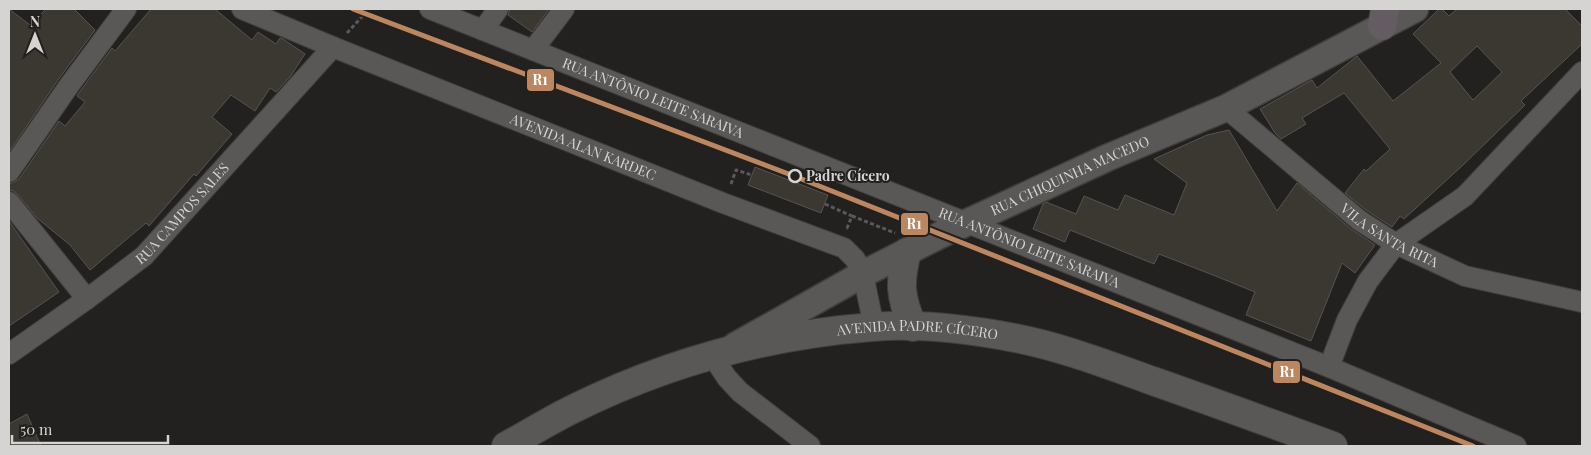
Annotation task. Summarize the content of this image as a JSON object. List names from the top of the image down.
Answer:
{
  "streets": {
    "main road": ["AVENIDA PADRE CÍCERO"],
    "street": [
      "RUA ANTÔNIO LEITE SARAIVA",
      "AVENIDA ALAN KARDEC",
      "RUA CHIQUINHA MACEDO",
      "RUA CAMPOS SALES",
      "VILA SANTA RITA"
    ]
  },
  "crossings": [
    ["RUA ANTÔNIO LEITE SARAIVA", "RUA CHIQUINHA MACEDO"],
    ["AVENIDA ALAN KARDEC", "RUA CHIQUINHA MACEDO"],
    ["AVENIDA ALAN KARDEC", "RUA CAMPOS SALES"],
    ["AVENIDA ALAN KARDEC", "AVENIDA PADRE CÍCERO"],
    ["RUA CHIQUINHA MACEDO", "VILA SANTA RITA"],
    ["RUA CHIQUINHA MACEDO", "AVENIDA PADRE CÍCERO"]
  ],
  "places": ["Padre Cícero"],
  "lines": ["transit line R1"],
  "scale_bar": "50 m",
  "north": "top"
}
